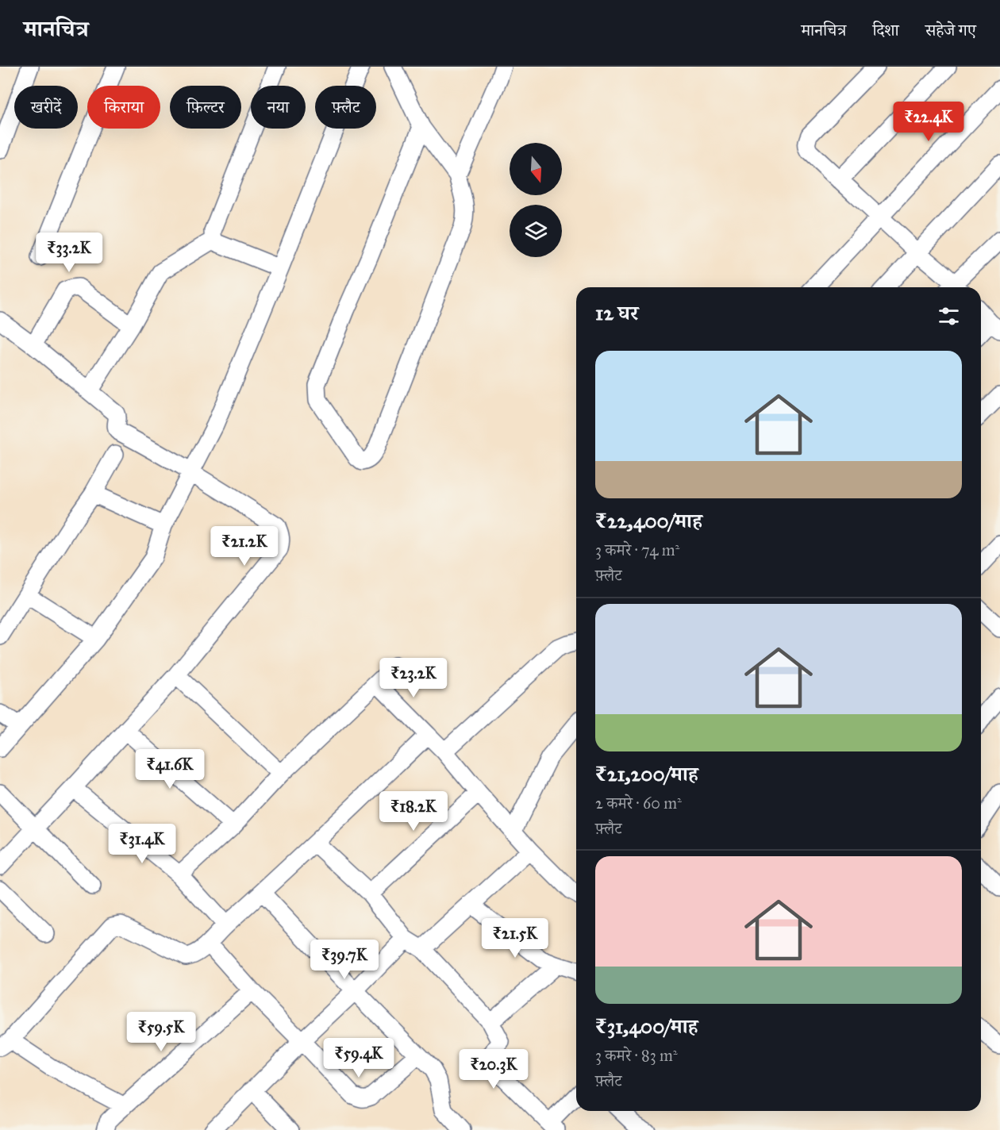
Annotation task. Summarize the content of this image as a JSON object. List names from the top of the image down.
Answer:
{
  "north": "bottom",
  "page": {
    "header": "मानचित्र",
    "nav": ["मानचित्र", "दिशा", "सहेजे गए"],
    "chip": [
      "खरीदें",
      "किराया",
      "फ़िल्टर",
      "नया",
      "फ़्लैट"
    ],
    "price": [
      "₹22.4K",
      "₹33.2K",
      "₹21.2K",
      "₹23.2K",
      "₹41.6K",
      "₹18.2K",
      "₹31.4K",
      "₹21.5K",
      "₹39.7K",
      "₹59.5K",
      "₹59.4K",
      "₹20.3K"
    ],
    "heading": "12 घर",
    "list": [
      {
        "name": "₹22,400/माह",
        "note": "3 कमरे · 74 m² · फ़्लैट"
      },
      {
        "name": "₹21,200/माह",
        "note": "2 कमरे · 60 m² · फ़्लैट"
      },
      {
        "name": "₹31,400/माह",
        "note": "3 कमरे · 83 m² · फ़्लैट"
      }
    ]
  }
}
